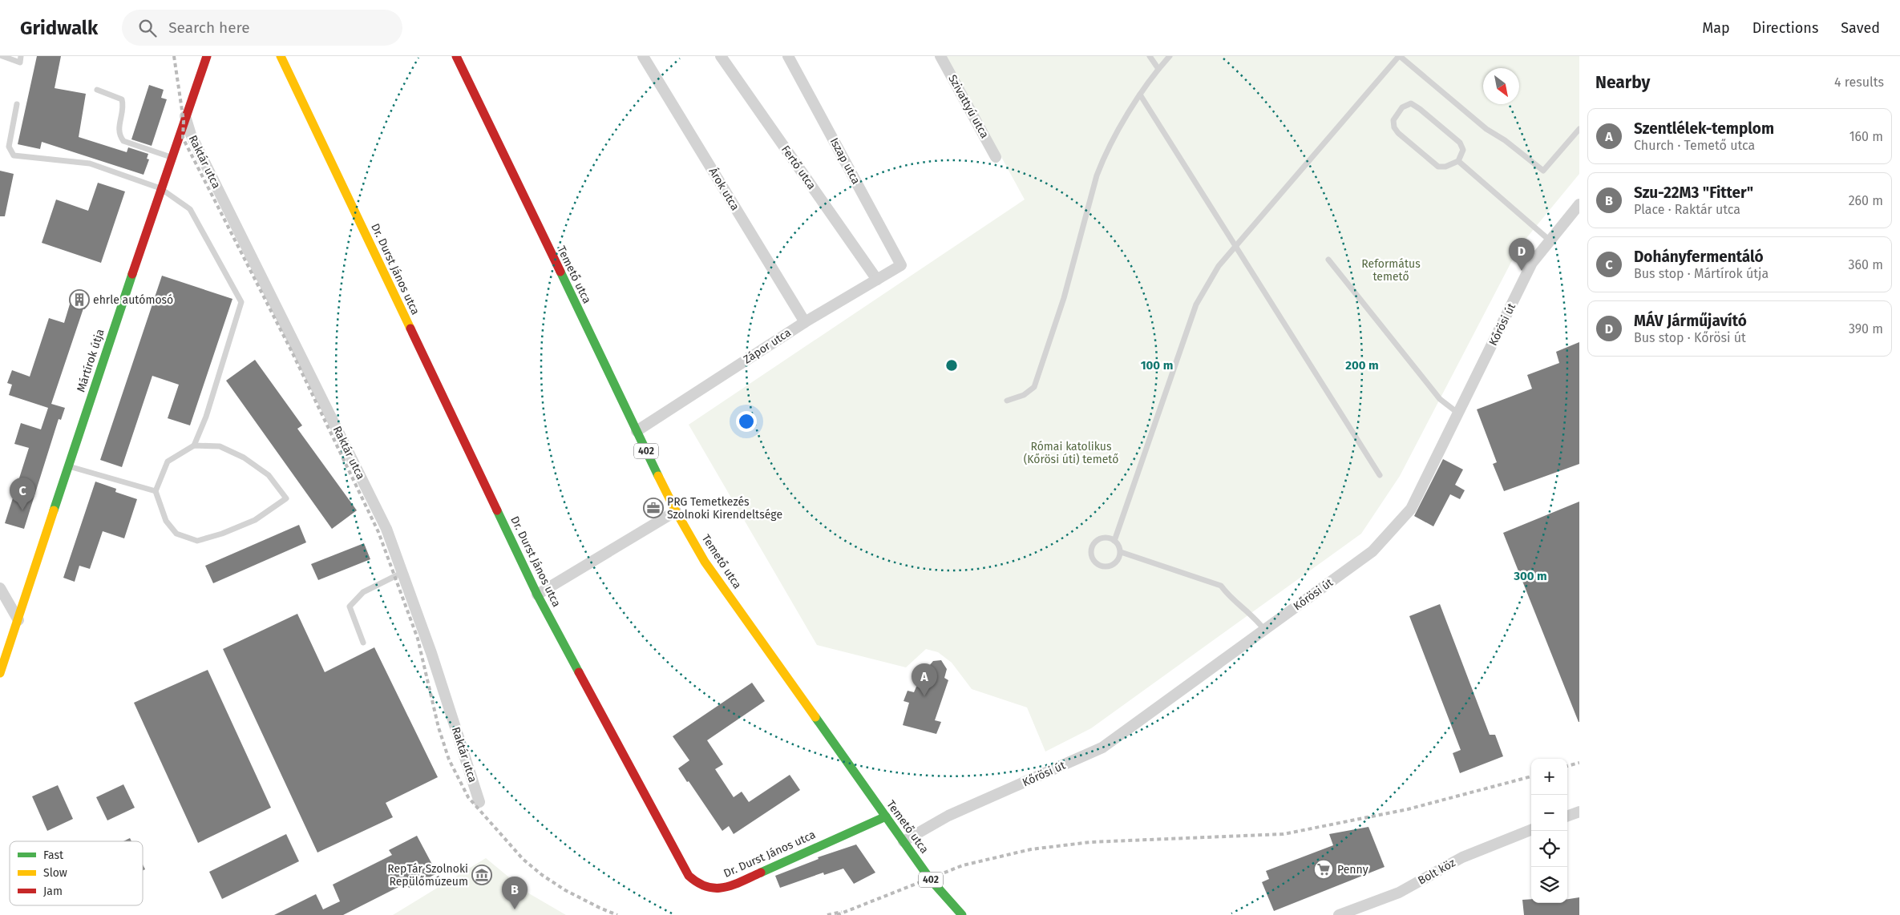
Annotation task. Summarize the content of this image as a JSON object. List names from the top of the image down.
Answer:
{
  "streets": {
    "street": [
      "Szivattyú utca",
      "Iszap utca",
      "Raktár utca",
      "Fertő utca",
      "Árok utca",
      "Dr. Durst János utca",
      "Temető utca",
      "Kőrösi út",
      "Zápor utca",
      "Mártírok útja",
      "402",
      "Bolt köz"
    ]
  },
  "crossings": [
    ["Iszap utca", "Zápor utca"],
    ["Raktár utca", "Mártírok útja"],
    ["Fertő utca", "Zápor utca"],
    ["Árok utca", "Zápor utca"],
    ["Dr. Durst János utca", "Temető utca"],
    ["Temető utca", "Kőrösi út"],
    ["Temető utca", "Zápor utca"]
  ],
  "parks": ["Református temető", "Római katolikus (Kőrösi úti) temető"],
  "places": {
    "building": ["ehrle autómosó"],
    "office": ["PRG Temetkezés Szolnoki Kirendeltsége"],
    "supermarket": ["Penny"],
    "museum": ["RepTár Szolnoki Repülőmúzeum"]
  },
  "legend": ["Fast", "Slow", "Jam"],
  "north": "bottom right",
  "page": {
    "header": "Gridwalk",
    "search": "Search here",
    "nav": ["Map", "Directions", "Saved"],
    "heading": ["Nearby", "4 results"],
    "list": [
      {
        "mark": "A",
        "name": "Szentlélek-templom",
        "note": "Church · Temető utca",
        "value": "160 m"
      },
      {
        "mark": "B",
        "name": "Szu-22M3 \"Fitter\"",
        "note": "Place · Raktár utca",
        "value": "260 m"
      },
      {
        "mark": "C",
        "name": "Dohányfermentáló",
        "note": "Bus stop · Mártírok útja",
        "value": "360 m"
      },
      {
        "mark": "D",
        "name": "MÁV Járműjavító",
        "note": "Bus stop · Kőrösi út",
        "value": "390 m"
      }
    ],
    "pins": [
      "D",
      "C",
      "A",
      "B"
    ],
    "map_buttons": ["+", "−"]
  },
  "rings": ["100 m", "200 m", "300 m"]
}
